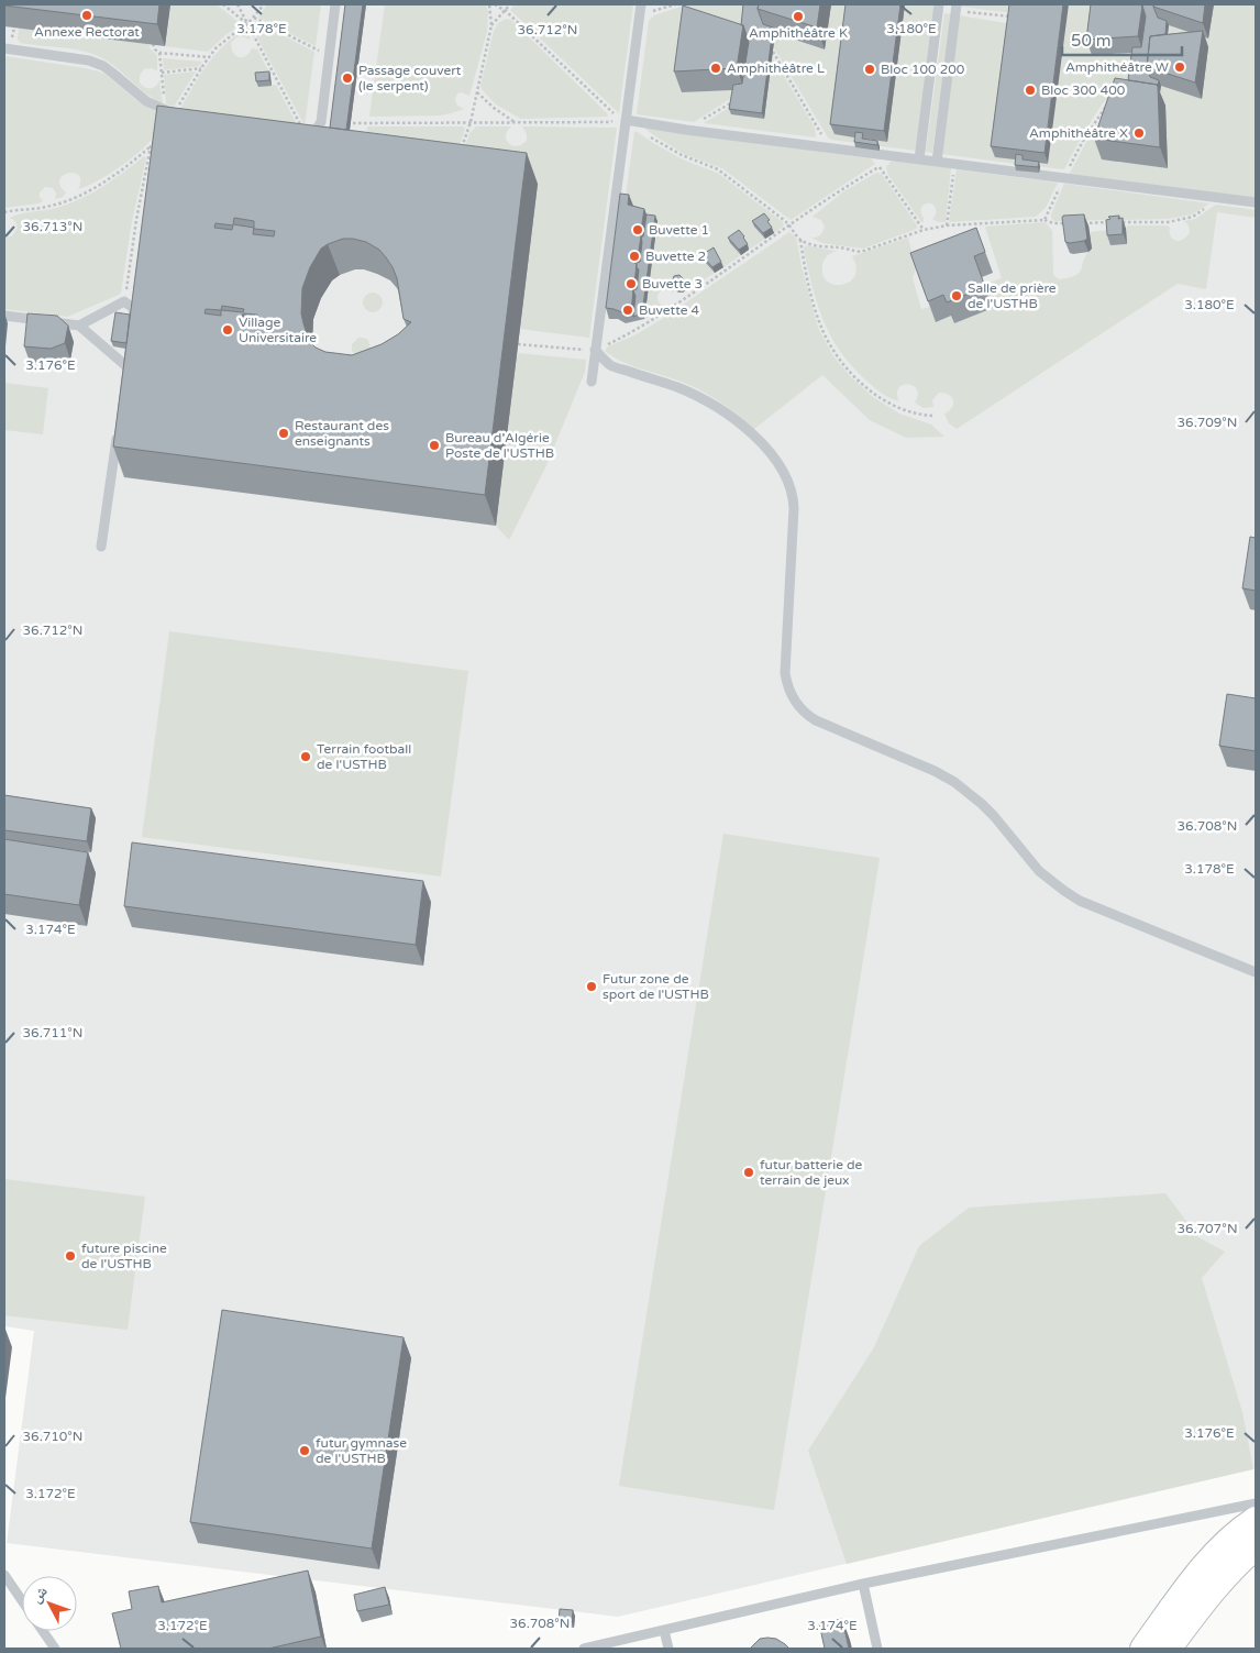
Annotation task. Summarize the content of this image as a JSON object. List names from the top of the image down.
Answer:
{
  "places": [
    "Annexe Rectorat",
    "Amphithéâtre K",
    "Amphithéâtre W",
    "Amphithéâtre L",
    "Bloc 100 200",
    "Passage couvert (le serpent)",
    "Bloc 300 400",
    "Amphithéâtre X",
    "Buvette 1",
    "Buvette 2",
    "Buvette 3",
    "Salle de prière de l'USTHB",
    "Buvette 4",
    "Village Universitaire",
    "Restaurant des enseignants",
    "Bureau d'Algérie Poste de l'USTHB",
    "Terrain football de l'USTHB",
    "Futur zone de sport de l'USTHB",
    "futur batterie de terrain de jeux",
    "future piscine de l'USTHB",
    "futur gymnase de l'USTHB"
  ],
  "scale_bar": "50 m",
  "north": "top left",
  "coordinates": [
    "3.180°E",
    "3.178°E",
    "36.712°N",
    "36.713°N",
    "3.176°E",
    "36.709°N",
    "36.708°N",
    "3.174°E",
    "36.711°N",
    "36.707°N",
    "36.710°N",
    "3.172°E"
  ]
}
